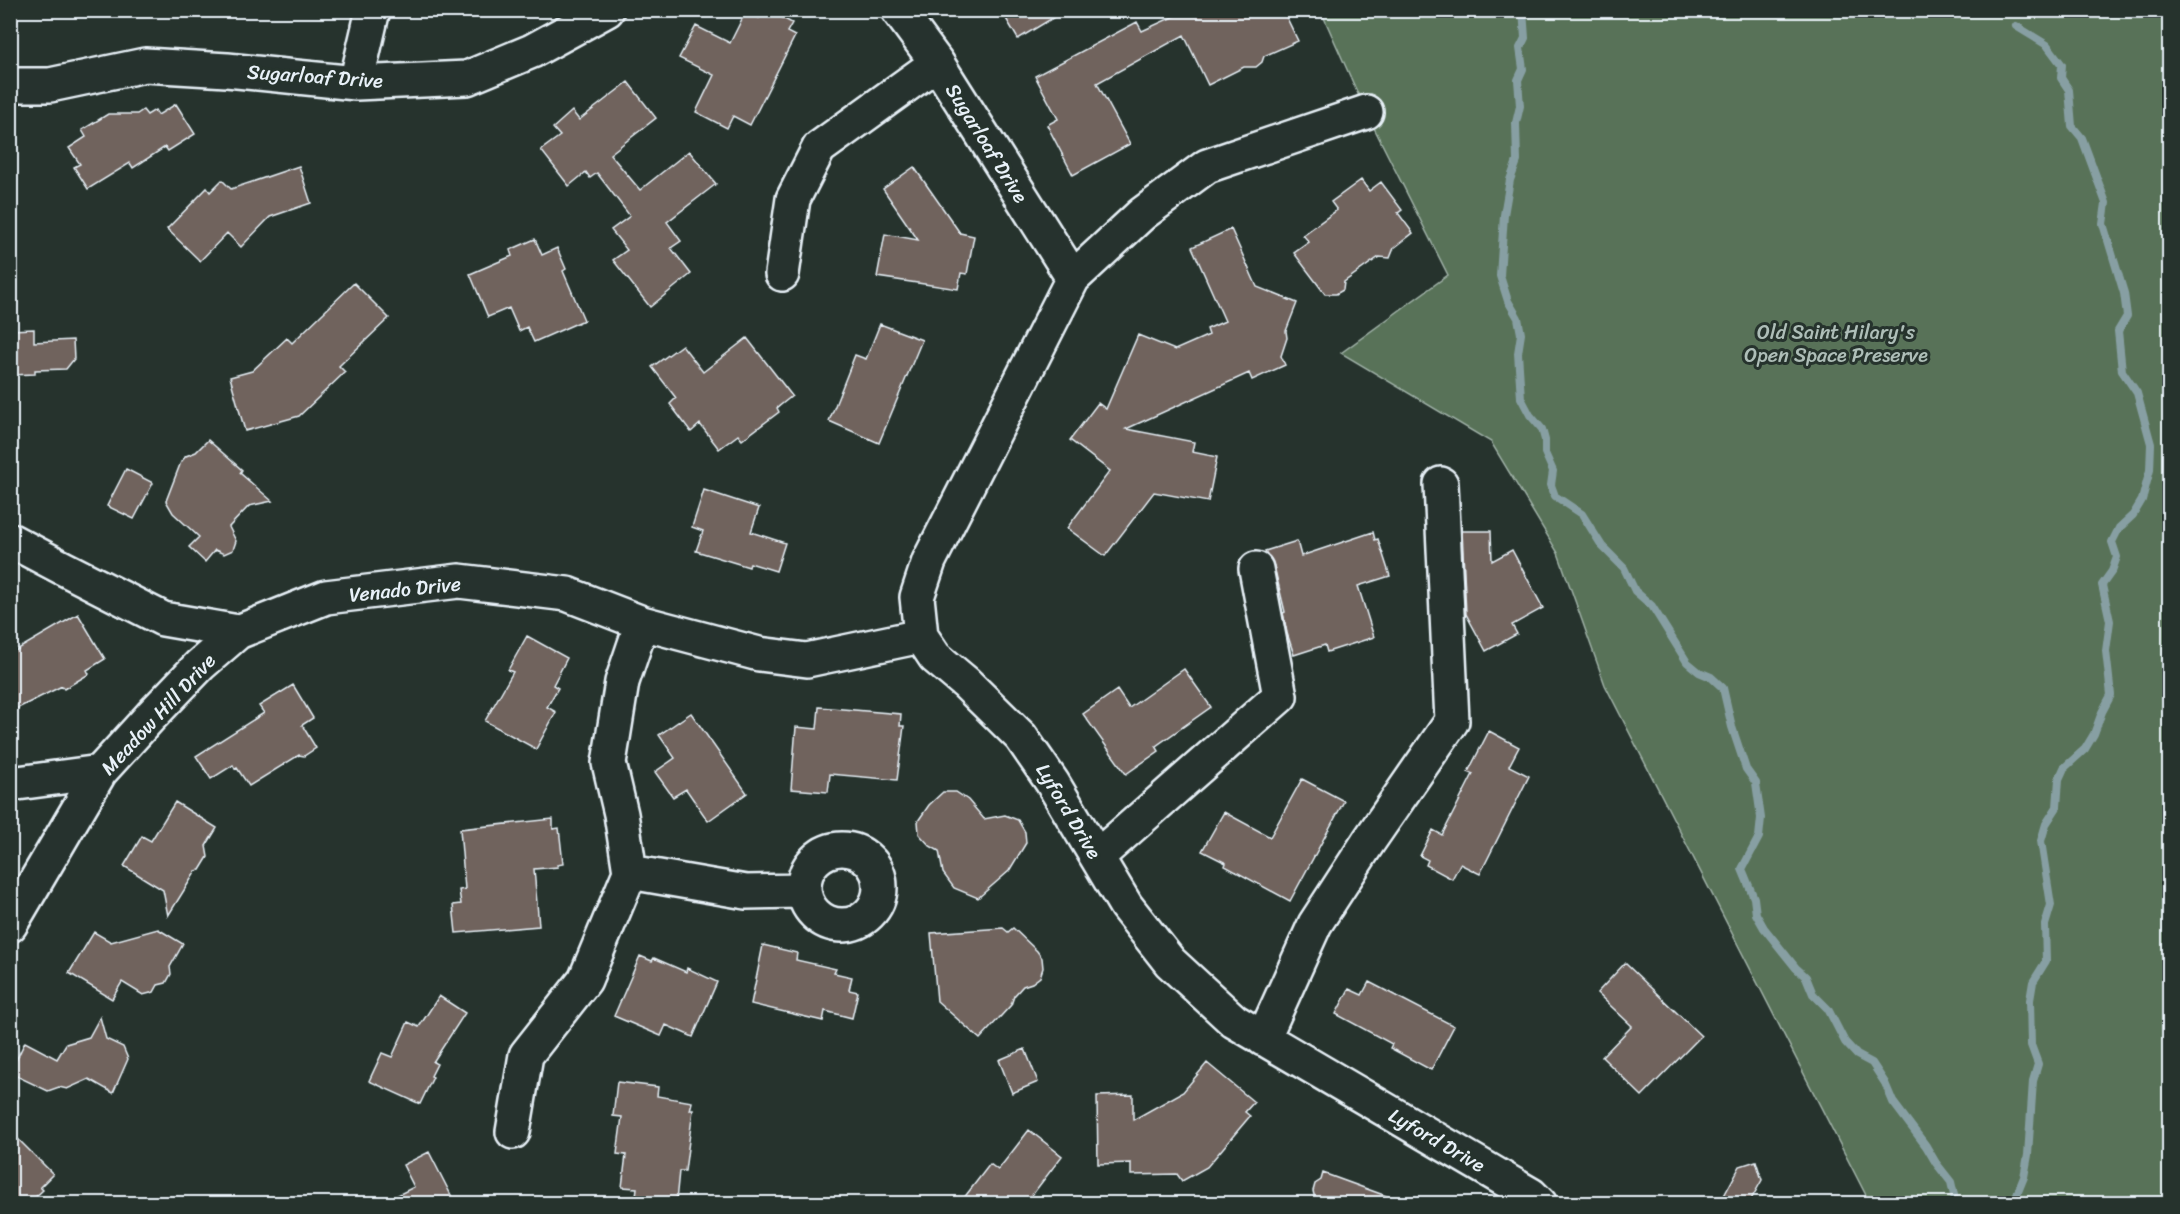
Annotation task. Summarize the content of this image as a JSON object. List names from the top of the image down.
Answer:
{
  "streets": {
    "street": [
      "Sugarloaf Drive",
      "Venado Drive",
      "Meadow Hill Drive",
      "Lyford Drive"
    ]
  },
  "crossings": [
    ["Venado Drive", "Meadow Hill Drive"],
    ["Venado Drive", "Lyford Drive"]
  ],
  "parks": ["Old Saint Hilary's Open Space Preserve"]
}
